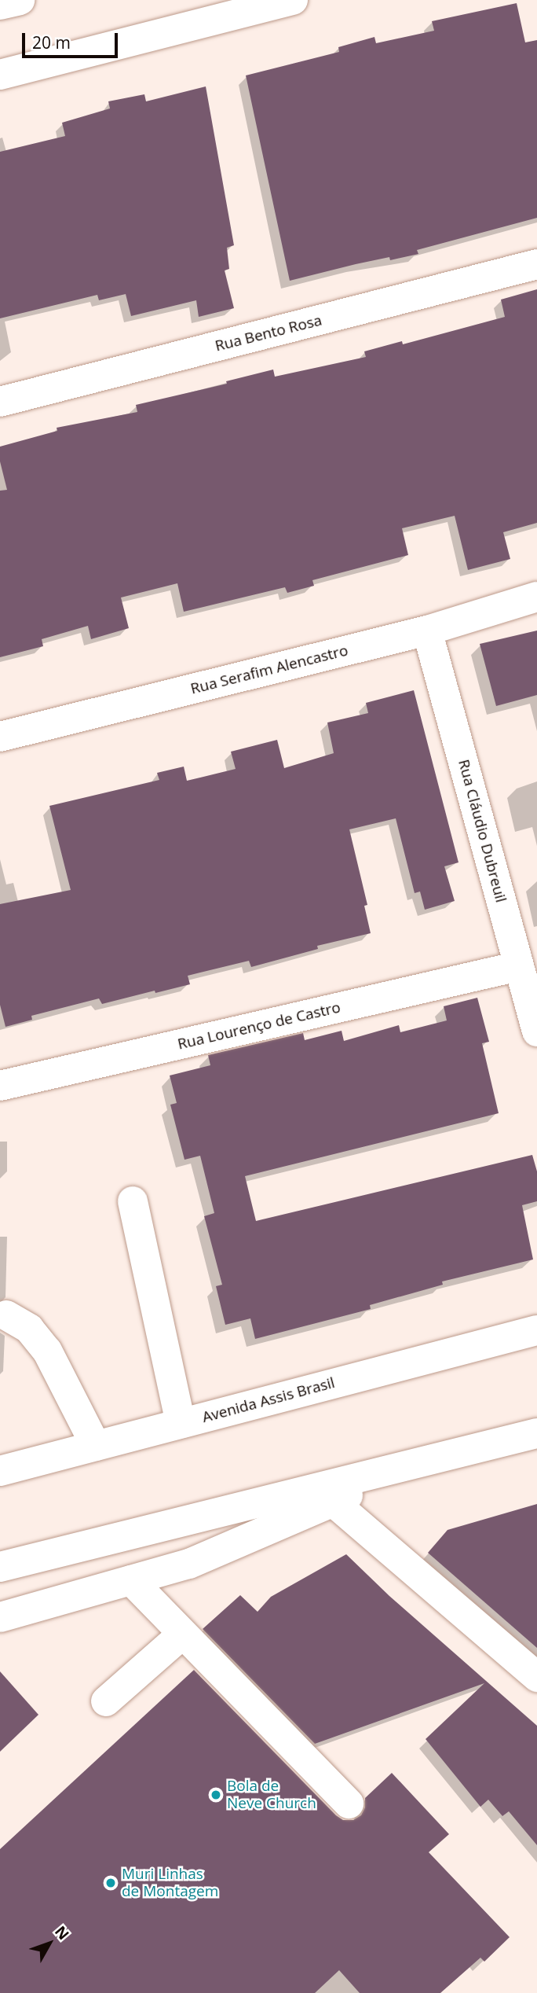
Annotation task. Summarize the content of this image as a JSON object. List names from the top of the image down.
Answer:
{
  "streets": {
    "street": [
      "Rua Bento Rosa",
      "Rua Serafim Alencastro",
      "Rua Cláudio Dubreuil",
      "Rua Lourenço de Castro",
      "Avenida Assis Brasil"
    ]
  },
  "crossings": [
    ["Rua Serafim Alencastro", "Rua Cláudio Dubreuil"],
    ["Rua Cláudio Dubreuil", "Rua Lourenço de Castro"]
  ],
  "places": ["Bola de Neve Church", "Muri Linhas de Montagem"],
  "scale_bar": "20 m",
  "north": "top right"
}
